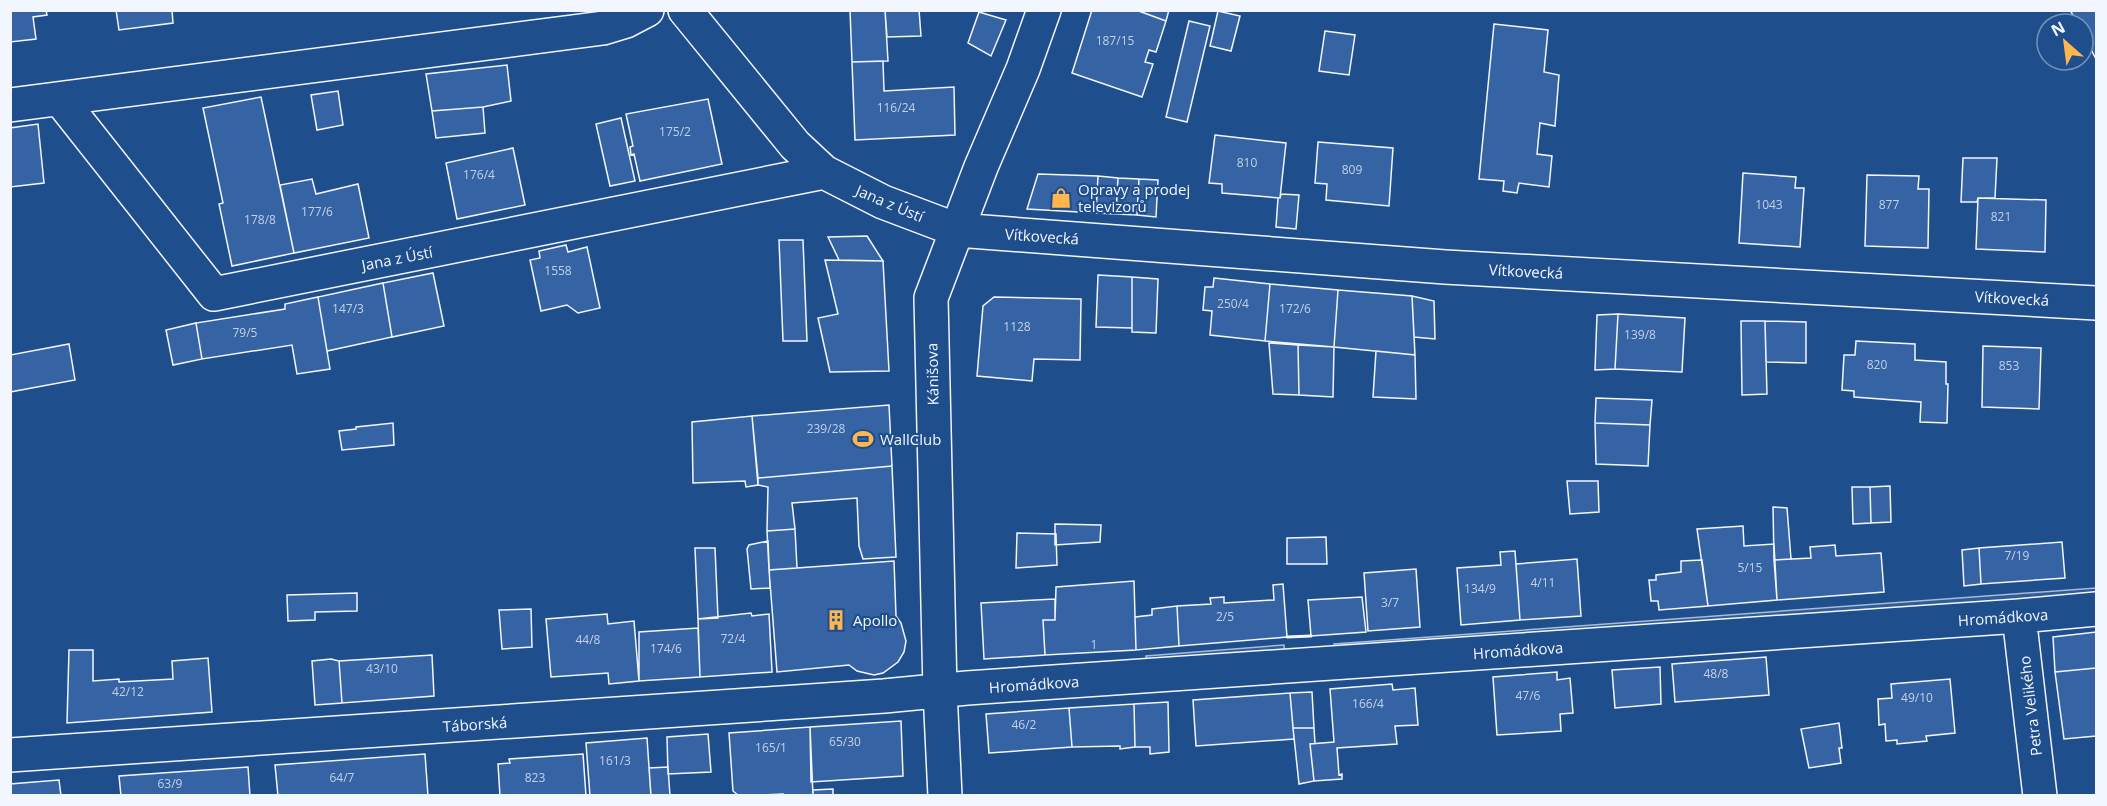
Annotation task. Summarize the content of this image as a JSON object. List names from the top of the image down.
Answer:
{
  "streets": {
    "street": [
      "Jana z Ústí",
      "Vítkovecká",
      "Kánišova",
      "Hromádkova",
      "Petra Velikého",
      "Táborská"
    ]
  },
  "crossings": [
    ["Jana z Ústí", "Vítkovecká"],
    ["Jana z Ústí", "Kánišova"],
    ["Vítkovecká", "Kánišova"],
    ["Kánišova", "Hromádkova"],
    ["Kánišova", "Táborská"],
    ["Hromádkova", "Petra Velikého"],
    ["Hromádkova", "Táborská"]
  ],
  "places": {
    "shop": ["Opravy a prodej televizorů"],
    "sports": ["WallClub"],
    "building": ["Apollo"]
  },
  "house_numbers": [
    "187/15",
    "116/24",
    "175/2",
    "810",
    "809",
    "176/4",
    "1043",
    "877",
    "177/6",
    "821",
    "178/8",
    "1558",
    "250/4",
    "147/3",
    "172/6",
    "1128",
    "79/5",
    "139/8",
    "820",
    "853",
    "239/28",
    "7/19",
    "5/15",
    "4/11",
    "134/9",
    "3/7",
    "2/5",
    "72/4",
    "44/8",
    "1",
    "174/6",
    "43/10",
    "48/8",
    "42/12",
    "47/6",
    "49/10",
    "166/4",
    "46/2",
    "65/30",
    "165/1",
    "161/3",
    "64/7",
    "823",
    "63/9"
  ],
  "north": "top left"
}
